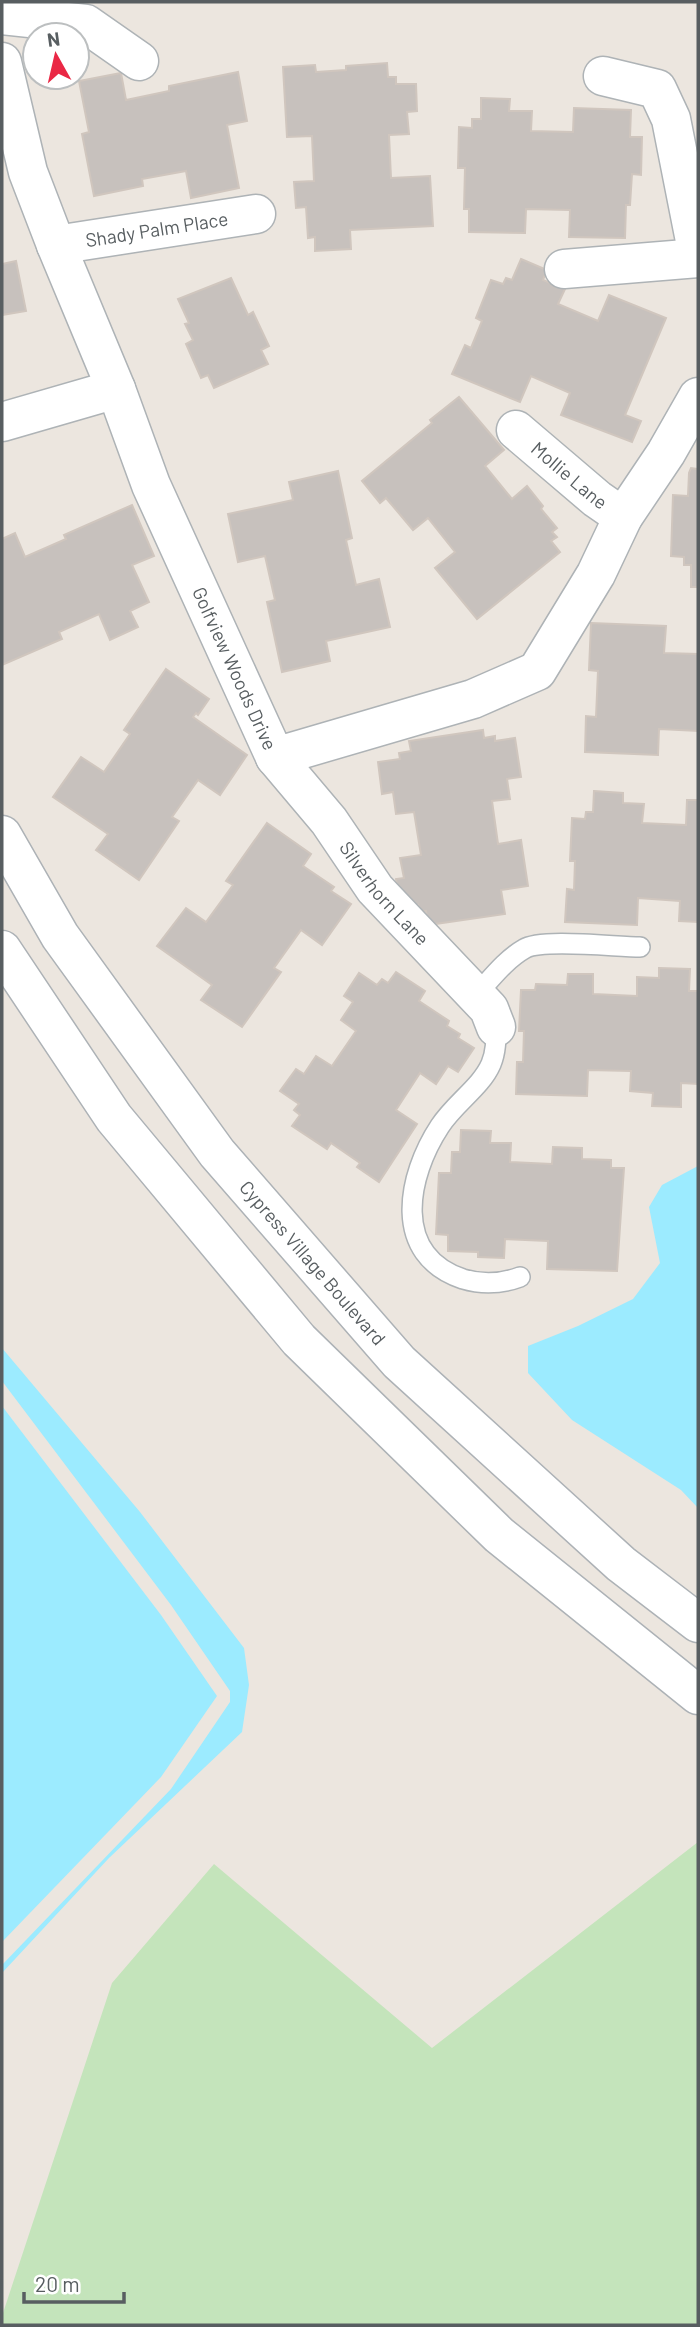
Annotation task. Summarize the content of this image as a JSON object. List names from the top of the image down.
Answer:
{
  "streets": {
    "street": [
      "Shady Palm Place",
      "Mollie Lane",
      "Golfview Woods Drive",
      "Silverhorn Lane",
      "Cypress Village Boulevard"
    ]
  },
  "crossings": [
    ["Shady Palm Place", "Golfview Woods Drive"],
    ["Mollie Lane", "Golfview Woods Drive"],
    ["Golfview Woods Drive", "Silverhorn Lane"]
  ],
  "scale_bar": "20 m",
  "north": "top"
}
